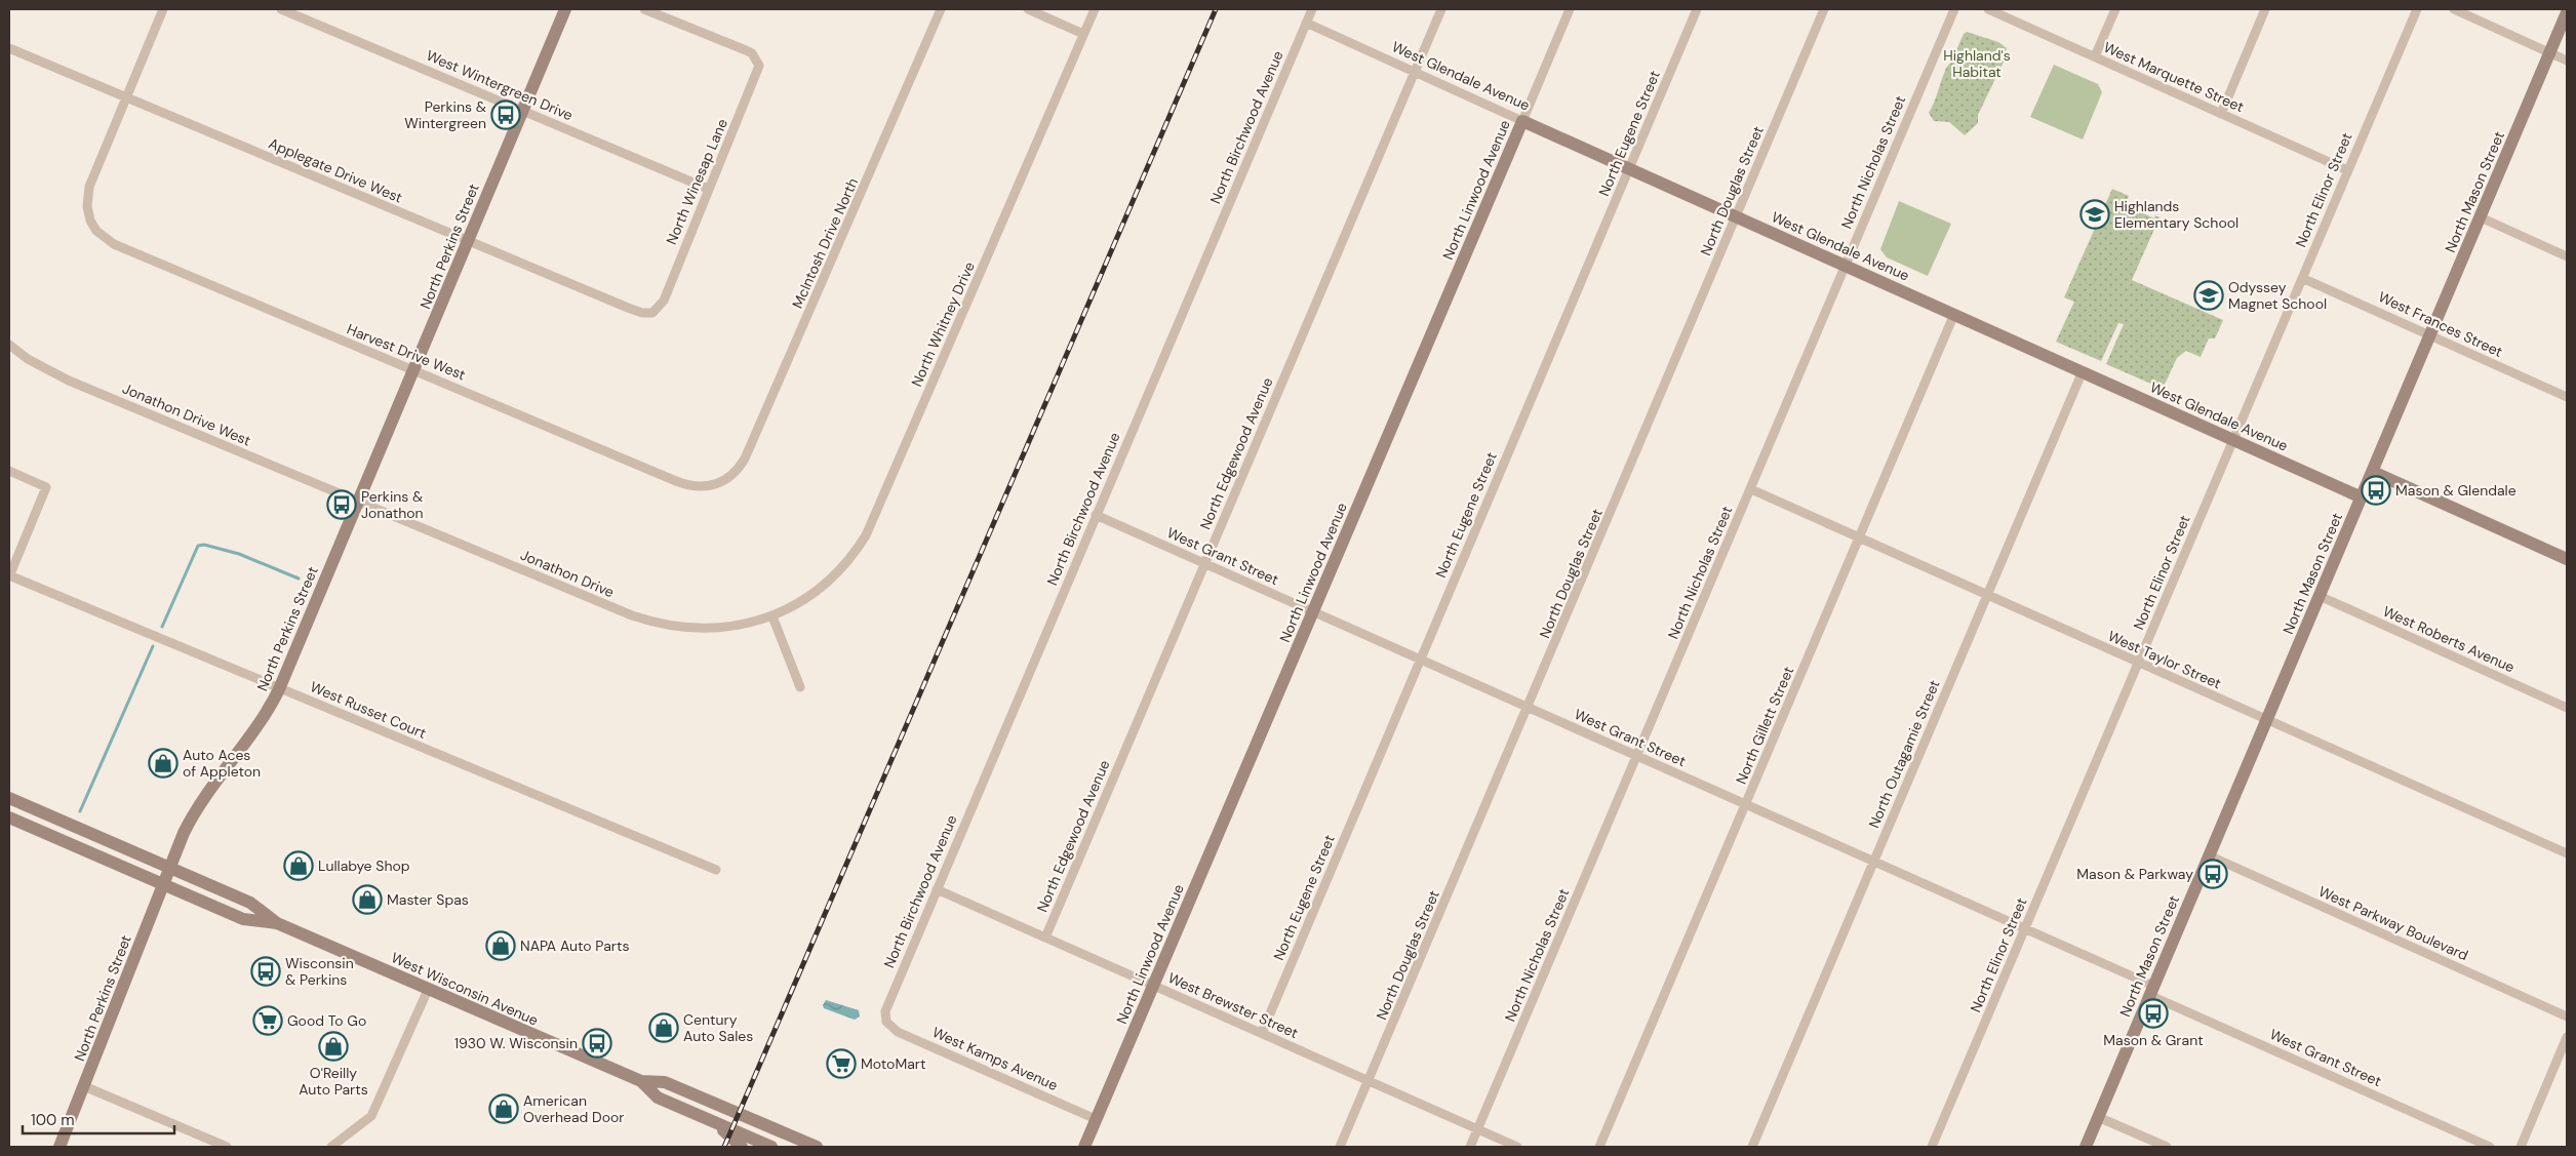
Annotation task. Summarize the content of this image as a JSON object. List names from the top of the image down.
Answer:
{
  "streets": {
    "street": [
      "West Glendale Avenue",
      "West Marquette Street",
      "West Wintergreen Drive",
      "North Birchwood Avenue",
      "North Eugene Street",
      "North Nicholas Street",
      "Applegate Drive West",
      "North Winesap Lane",
      "North Linwood Avenue",
      "North Elinor Street",
      "North Douglas Street",
      "North Mason Street",
      "McIntosh Drive North",
      "North Perkins Street",
      "North Whitney Drive",
      "West Frances Street",
      "Harvest Drive West",
      "Jonathon Drive West",
      "North Edgewood Avenue",
      "West Grant Street",
      "Jonathon Drive",
      "West Roberts Avenue",
      "West Taylor Street",
      "West Russet Court",
      "North Gillett Street",
      "North Outagamie Street",
      "West Parkway Boulevard",
      "West Wisconsin Avenue",
      "West Brewster Street",
      "West Kamps Avenue"
    ]
  },
  "crossings": [
    ["West Glendale Avenue", "North Birchwood Avenue"],
    ["West Glendale Avenue", "North Eugene Street"],
    ["West Glendale Avenue", "North Nicholas Street"],
    ["West Glendale Avenue", "North Linwood Avenue"],
    ["West Glendale Avenue", "North Elinor Street"],
    ["West Glendale Avenue", "North Douglas Street"],
    ["West Glendale Avenue", "North Mason Street"],
    ["West Glendale Avenue", "North Edgewood Avenue"],
    ["West Glendale Avenue", "North Gillett Street"],
    ["West Glendale Avenue", "North Outagamie Street"],
    ["West Marquette Street", "North Elinor Street"],
    ["West Wintergreen Drive", "North Winesap Lane"],
    ["West Wintergreen Drive", "North Perkins Street"],
    ["North Birchwood Avenue", "West Grant Street"],
    ["North Birchwood Avenue", "West Brewster Street"],
    ["North Birchwood Avenue", "West Kamps Avenue"],
    ["North Eugene Street", "West Grant Street"],
    ["North Eugene Street", "West Brewster Street"],
    ["North Nicholas Street", "West Grant Street"],
    ["North Nicholas Street", "West Taylor Street"],
    ["North Nicholas Street", "West Brewster Street"],
    ["Applegate Drive West", "North Winesap Lane"],
    ["Applegate Drive West", "North Perkins Street"],
    ["Applegate Drive West", "Harvest Drive West"],
    ["North Linwood Avenue", "West Grant Street"],
    ["North Linwood Avenue", "West Brewster Street"],
    ["North Linwood Avenue", "West Kamps Avenue"],
    ["North Elinor Street", "West Frances Street"],
    ["North Elinor Street", "West Grant Street"],
    ["North Elinor Street", "West Taylor Street"],
    ["North Douglas Street", "West Grant Street"],
    ["North Douglas Street", "West Brewster Street"],
    ["North Mason Street", "West Frances Street"],
    ["North Mason Street", "West Grant Street"],
    ["North Mason Street", "West Roberts Avenue"],
    ["North Mason Street", "West Taylor Street"],
    ["North Mason Street", "West Parkway Boulevard"],
    ["McIntosh Drive North", "Harvest Drive West"],
    ["North Perkins Street", "Harvest Drive West"],
    ["North Perkins Street", "Jonathon Drive West"],
    ["North Perkins Street", "Jonathon Drive"],
    ["North Perkins Street", "West Russet Court"],
    ["North Perkins Street", "West Wisconsin Avenue"],
    ["North Whitney Drive", "Jonathon Drive"],
    ["Jonathon Drive West", "Jonathon Drive"],
    ["North Edgewood Avenue", "West Grant Street"],
    ["North Edgewood Avenue", "West Brewster Street"],
    ["West Grant Street", "North Gillett Street"],
    ["West Grant Street", "North Outagamie Street"],
    ["West Taylor Street", "North Gillett Street"],
    ["West Taylor Street", "North Outagamie Street"]
  ],
  "parks": ["Highland's Habitat"],
  "places": {
    "bus stop": [
      "Perkins & Wintergreen",
      "Mason & Glendale",
      "Perkins & Jonathon",
      "Mason & Parkway",
      "Wisconsin & Perkins",
      "Mason & Grant",
      "1930 W. Wisconsin"
    ],
    "school or university": ["Highlands Elementary School", "Odyssey Magnet School"],
    "shop": [
      "Auto Aces of Appleton",
      "Lullabye Shop",
      "Master Spas",
      "NAPA Auto Parts",
      "Century Auto Sales",
      "O'Reilly Auto Parts",
      "American Overhead Door"
    ],
    "supermarket": ["Good To Go", "MotoMart"]
  },
  "scale_bar": "100 m"
}
